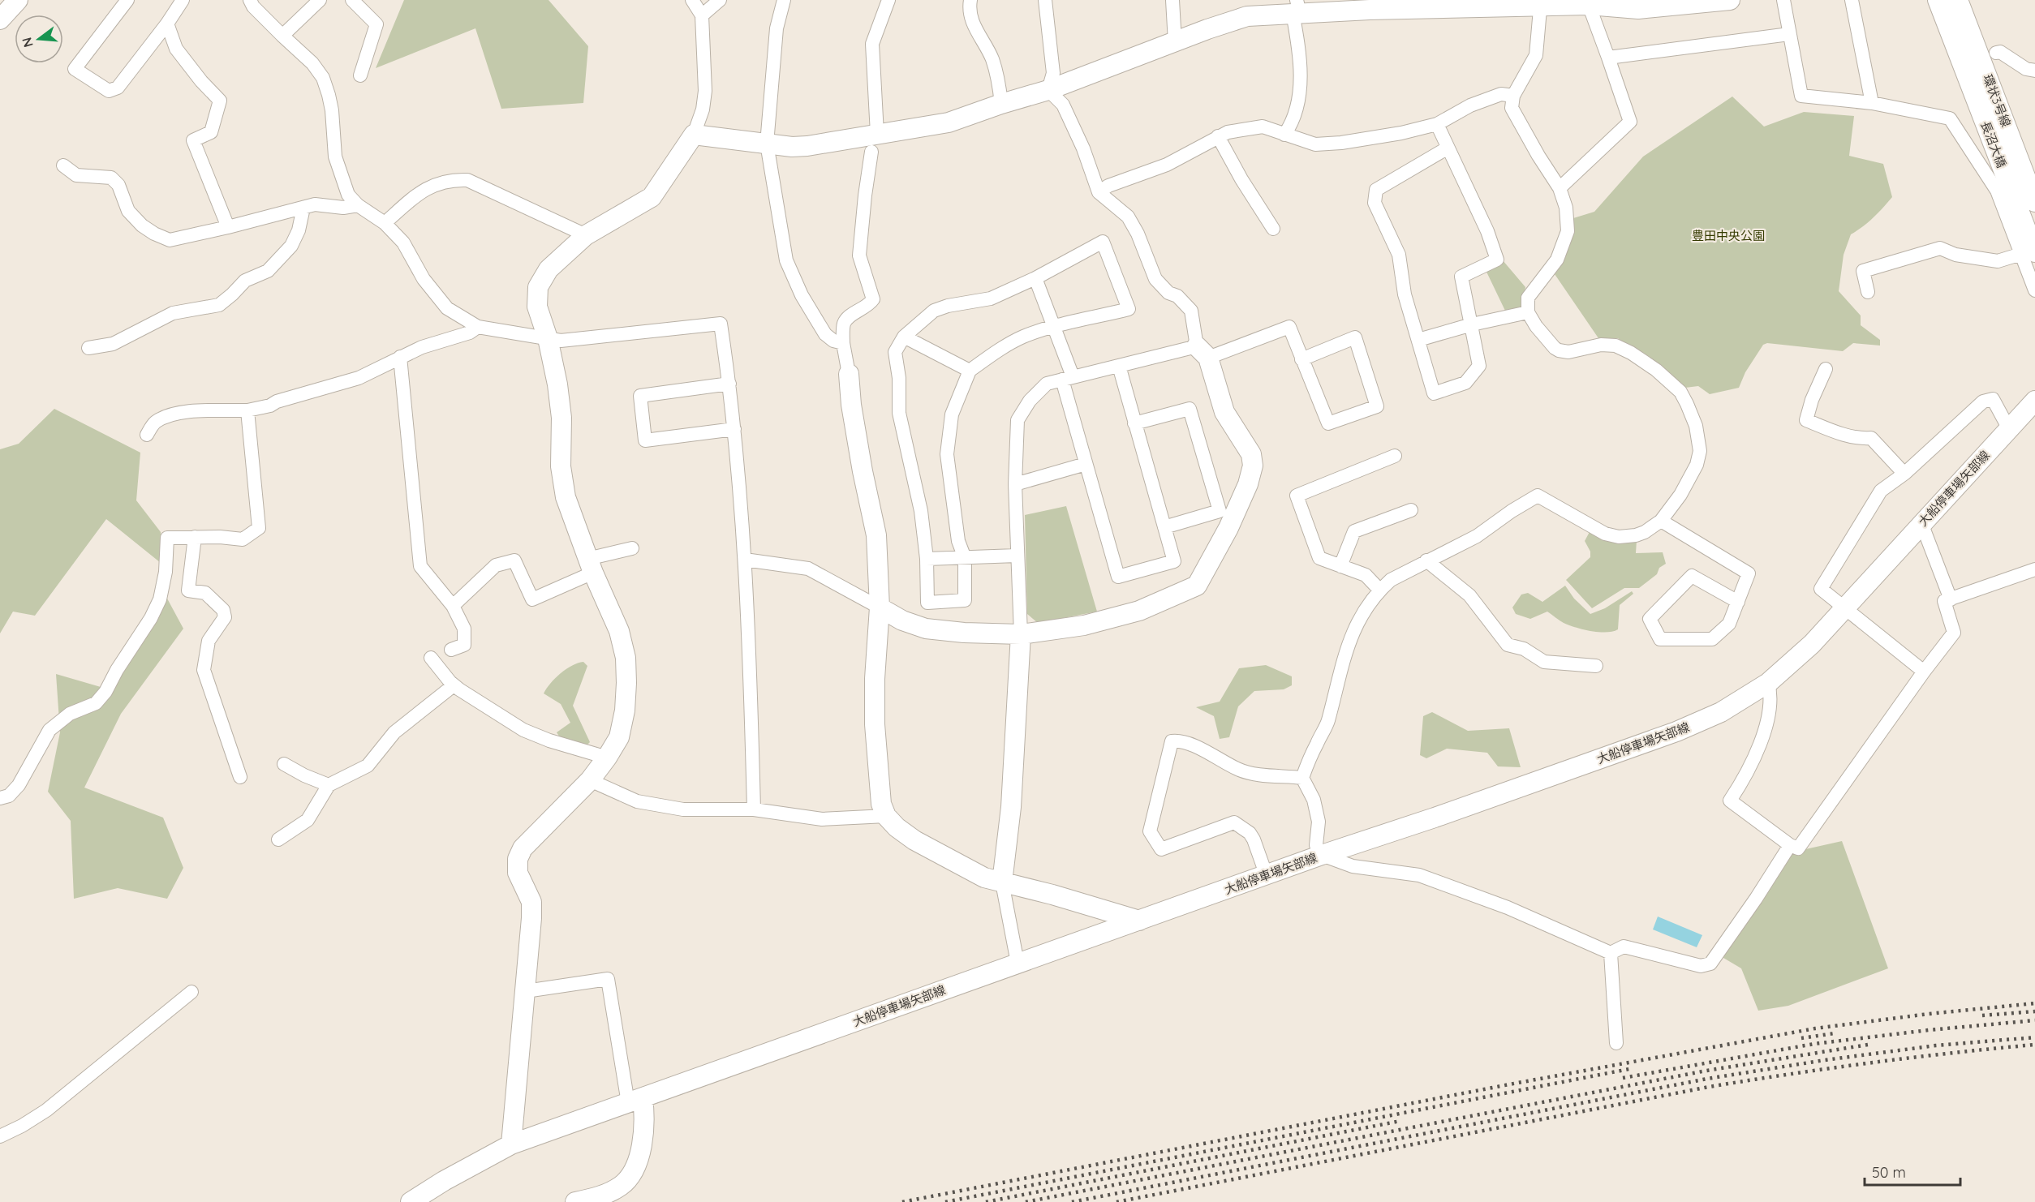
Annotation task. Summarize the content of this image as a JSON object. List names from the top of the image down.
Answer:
{
  "streets": {
    "street": ["環状3号線", "長沼大橋", "大船停車場矢部線"]
  },
  "parks": ["豊田中央公園"],
  "scale_bar": "50 m",
  "north": "left"
}
